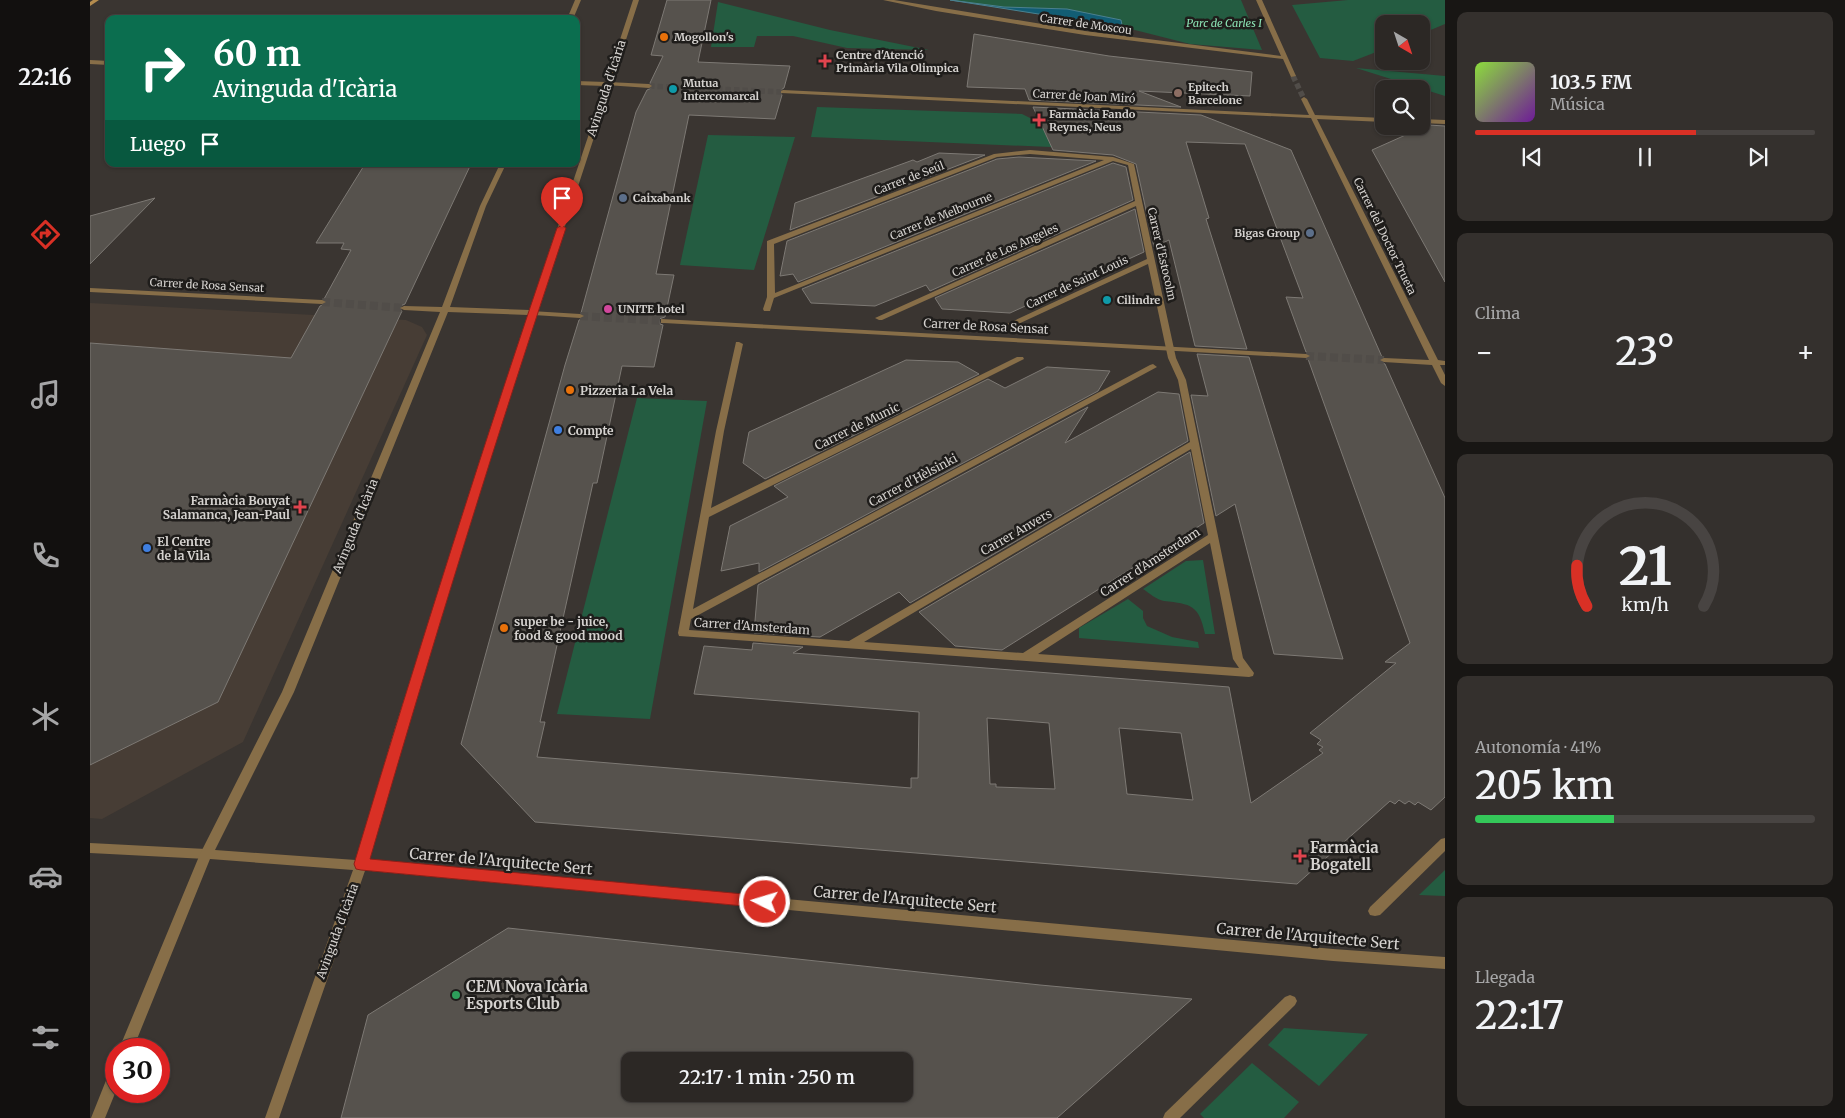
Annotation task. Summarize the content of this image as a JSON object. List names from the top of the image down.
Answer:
{
  "streets": {
    "street": [
      "Carrer de Moscou",
      "Avinguda d'Icària",
      "Carrer de Joan Miró",
      "Carrer de Seúl",
      "Carrer de Melbourne",
      "Carrer del Doctor Trueta",
      "Carrer de Los Angeles",
      "Carrer d'Estocolm",
      "Carrer de Saint Louis",
      "Carrer de Rosa Sensat",
      "Carrer de Munic",
      "Carrer d'Hèlsinki",
      "Carrer Anvers",
      "Carrer d'Amsterdam",
      "Carrer de l'Arquitecte Sert"
    ]
  },
  "crossings": [
    ["Avinguda d'Icària", "Carrer de l'Arquitecte Sert"],
    ["Carrer de Joan Miró", "Carrer del Doctor Trueta"],
    ["Carrer de Seúl", "Carrer de Melbourne"],
    ["Carrer de Seúl", "Carrer d'Estocolm"],
    ["Carrer de Melbourne", "Carrer d'Estocolm"],
    ["Carrer de Los Angeles", "Carrer d'Estocolm"],
    ["Carrer d'Estocolm", "Carrer de Saint Louis"],
    ["Carrer d'Estocolm", "Carrer de Rosa Sensat"],
    ["Carrer d'Estocolm", "Carrer d'Amsterdam"],
    ["Carrer de Rosa Sensat", "Carrer d'Amsterdam"],
    ["Carrer de Munic", "Carrer d'Amsterdam"],
    ["Carrer d'Hèlsinki", "Carrer d'Amsterdam"],
    ["Carrer Anvers", "Carrer d'Amsterdam"]
  ],
  "parks": ["Parc de Carles I"],
  "places": {
    "other": [
      "Mogollon's",
      "Mutua Intercomarcal",
      "Epitech Barcelone",
      "Caixabank",
      "Bigas Group",
      "Cilindre",
      "UNITE hotel",
      "Pizzeria La Vela",
      "Compte",
      "El Centre de la Vila",
      "super be - juice, food & good mood",
      "CEM Nova Icària Esports Club"
    ],
    "health": [
      "Centre d'Atenció Primària Vila Olimpica",
      "Farmàcia Fando Reynes, Neus",
      "Farmàcia Bouyat Salamanca, Jean-Paul",
      "Farmàcia Bogatell"
    ]
  },
  "north": "bottom right",
  "page": {
    "tabs": "22:16",
    "turn": ["60 m", "Avinguda d'Icària"],
    "song": ["103.5 FM", "Música"],
    "then": "Luego",
    "tile": [
      "Clima",
      ["Autonomía · 41%", "205 km"],
      ["Llegada", "22:17"]
    ],
    "heat": ["−", "23°", "+"],
    "limit": "30",
    "trip": "22:17 · 1 min · 250 m",
    "gauge": ["21", "km/h"]
  }
}
